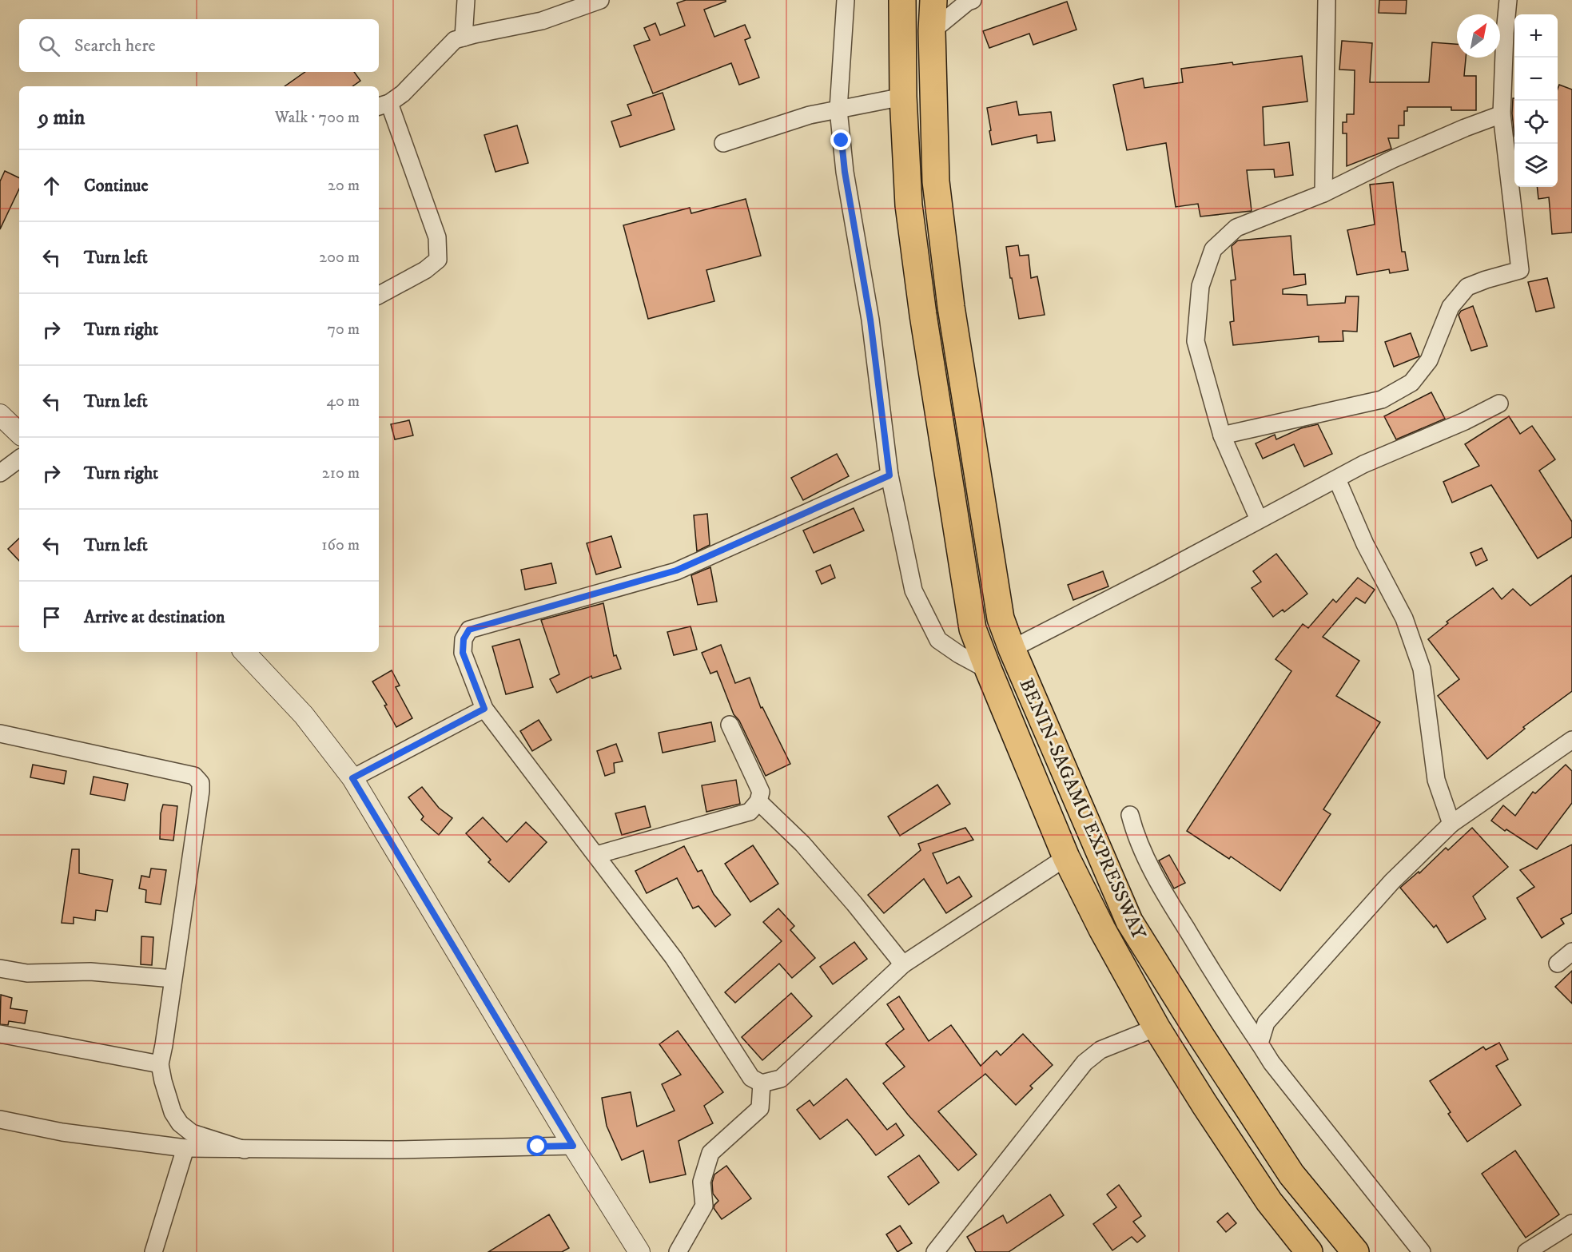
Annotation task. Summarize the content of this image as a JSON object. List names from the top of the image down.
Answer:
{
  "streets": {
    "highway": ["BENIN-SAGAMU EXPRESSWAY"]
  },
  "north": "top right",
  "page": {
    "map_buttons": ["+", "−"],
    "search": "Search here",
    "heading": ["9 min", "Walk · 700 m"],
    "list": [
      ["Continue", "20 m"],
      ["Turn left", "200 m"],
      ["Turn right", "70 m"],
      ["Turn left", "40 m"],
      ["Turn right", "210 m"],
      ["Turn left", "160 m"],
      "Arrive at destination"
    ]
  }
}
